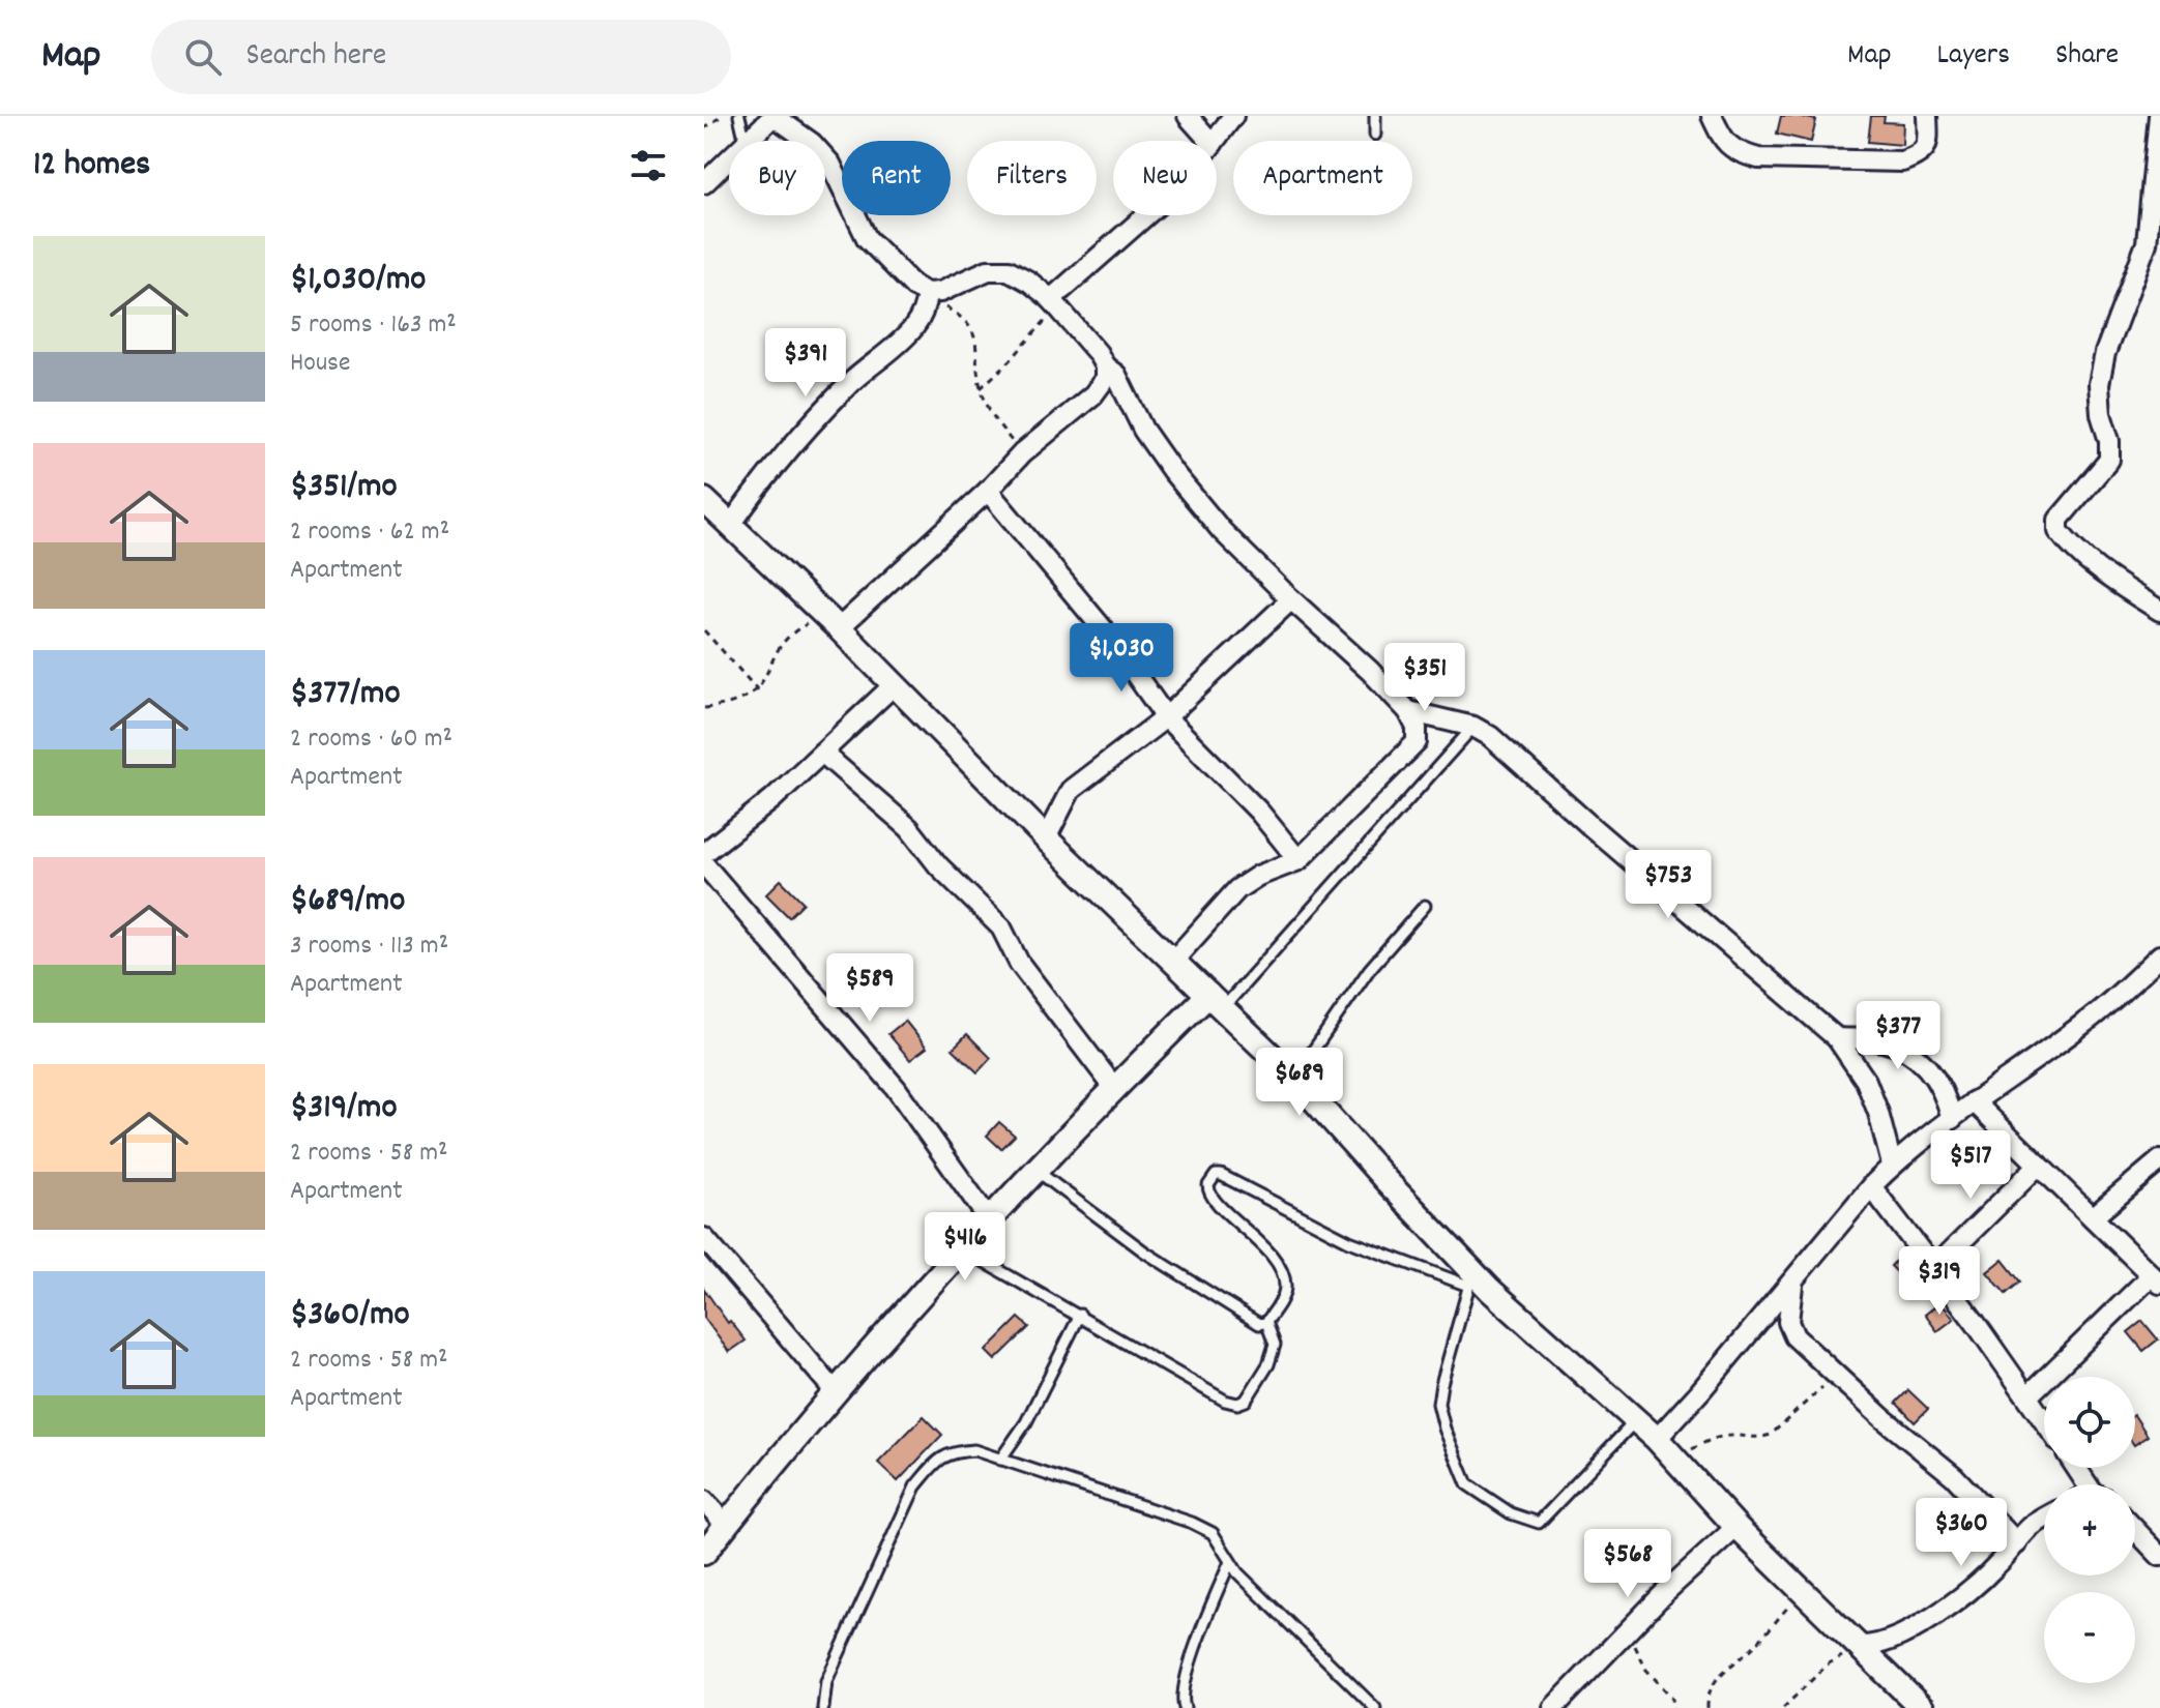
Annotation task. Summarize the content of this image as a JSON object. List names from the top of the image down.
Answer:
{
  "page": {
    "header": "Map",
    "search": "Search here",
    "nav": ["Map", "Layers", "Share"],
    "heading": "12 homes",
    "chip": [
      "Buy",
      "Rent",
      "Filters",
      "New",
      "Apartment"
    ],
    "list": [
      {
        "name": "$1,030/mo",
        "note": "5 rooms · 163 m² · House"
      },
      {
        "name": "$351/mo",
        "note": "2 rooms · 62 m² · Apartment"
      },
      {
        "name": "$377/mo",
        "note": "2 rooms · 60 m² · Apartment"
      },
      {
        "name": "$689/mo",
        "note": "3 rooms · 113 m² · Apartment"
      },
      {
        "name": "$319/mo",
        "note": "2 rooms · 58 m² · Apartment"
      },
      {
        "name": "$360/mo",
        "note": "2 rooms · 58 m² · Apartment"
      }
    ],
    "price": [
      "$391",
      "$1,030",
      "$351",
      "$753",
      "$589",
      "$377",
      "$689",
      "$517",
      "$416",
      "$319",
      "$360",
      "$568"
    ],
    "map_buttons": ["+", "−"]
  }
}
